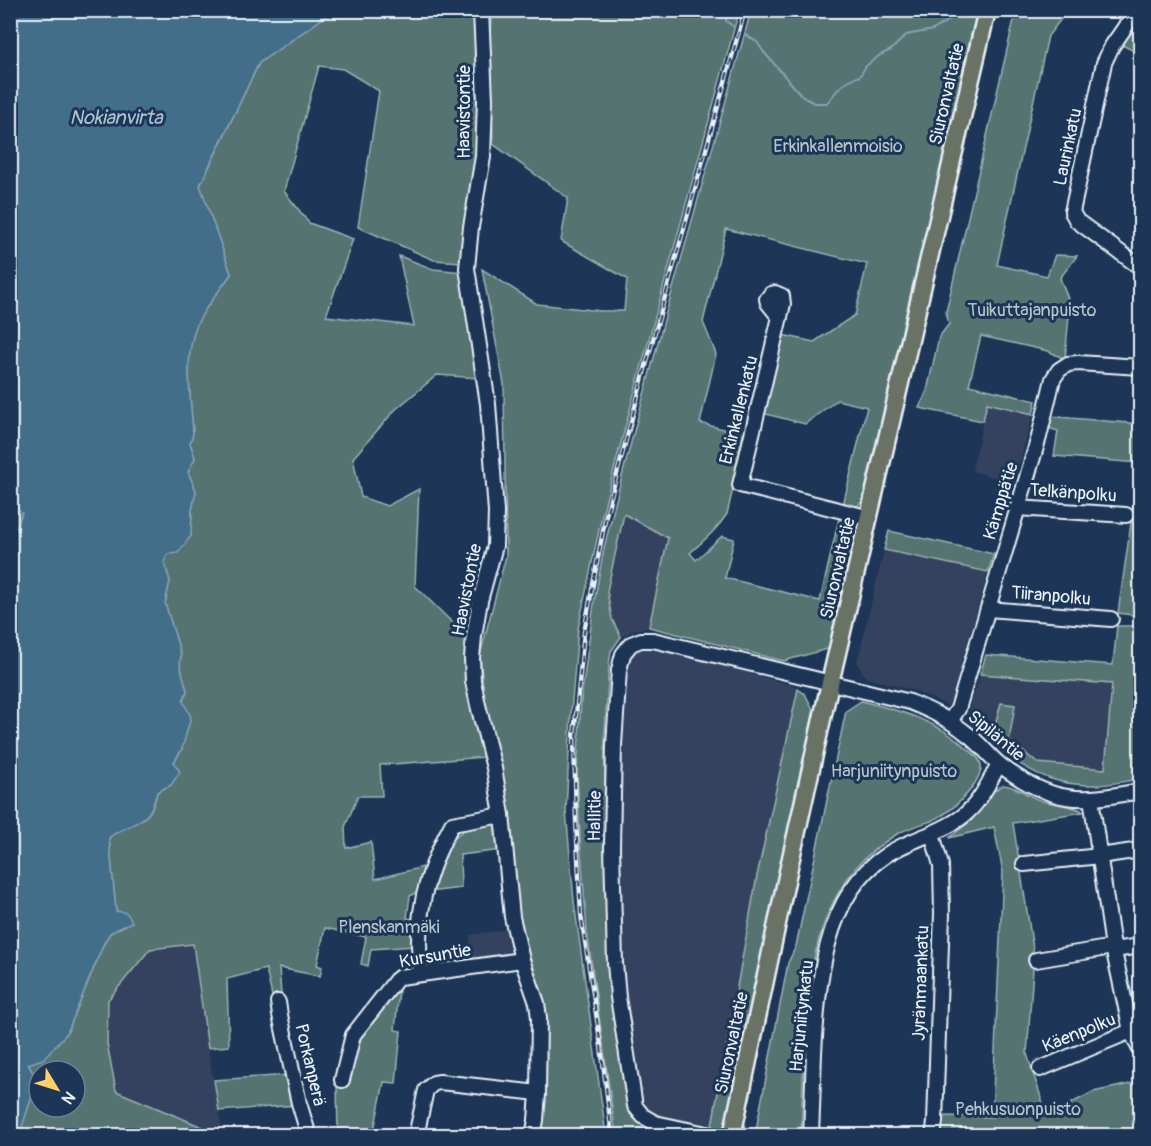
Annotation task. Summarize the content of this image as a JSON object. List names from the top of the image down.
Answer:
{
  "streets": {
    "main road": ["Siuronvaltatie"],
    "street": [
      "Haavistontie",
      "Laurinkatu",
      "Erkinkallenkatu",
      "Telkänpolku",
      "Kämppätie",
      "Tiiranpolku",
      "Sipiläntie",
      "Hallitie",
      "Kursuntie",
      "Jyränmaankatu",
      "Harjuniitynkatu",
      "Käenpolku",
      "Porkanperä"
    ]
  },
  "crossings": [
    ["Siuronvaltatie", "Erkinkallenkatu"],
    ["Siuronvaltatie", "Sipiläntie"],
    ["Siuronvaltatie", "Hallitie"],
    ["Haavistontie", "Kursuntie"],
    ["Telkänpolku", "Kämppätie"],
    ["Kämppätie", "Tiiranpolku"],
    ["Kämppätie", "Sipiläntie"],
    ["Sipiläntie", "Hallitie"],
    ["Sipiläntie", "Harjuniitynkatu"],
    ["Jyränmaankatu", "Harjuniitynkatu"]
  ],
  "water": ["Nokianvirta"],
  "parks": [
    "Erkinkallenmoisio",
    "Tuikuttajanpuisto",
    "Harjuniitynpuisto",
    "Plenskanmäki",
    "Pehkusuonpuisto"
  ],
  "north": "bottom right"
}
